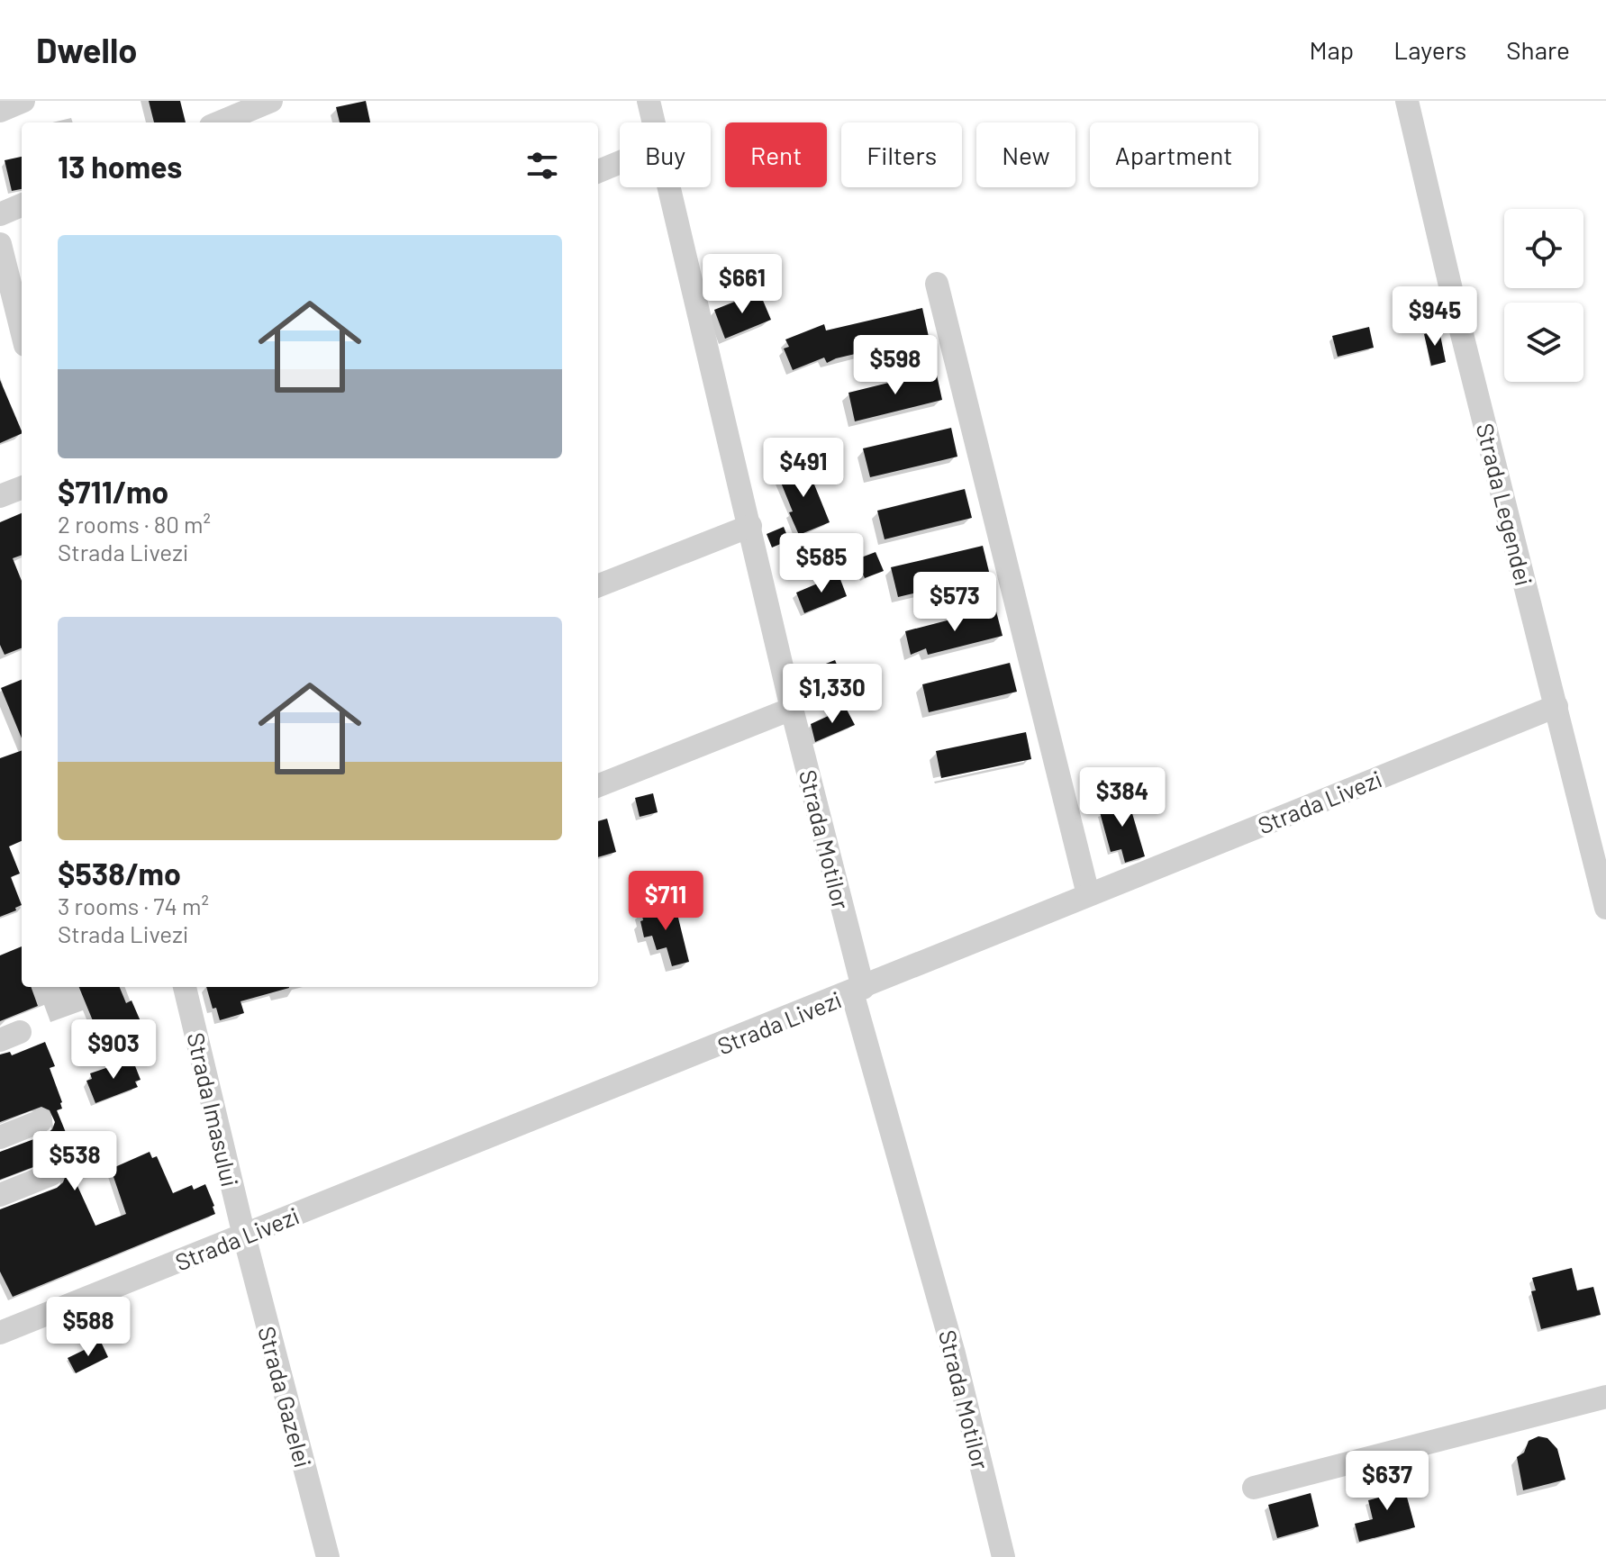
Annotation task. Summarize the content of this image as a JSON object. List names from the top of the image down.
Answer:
{
  "streets": {
    "street": [
      "Strada Legendei",
      "Strada Livezi",
      "Strada Motilor",
      "Strada Imasului",
      "Strada Gazelei"
    ]
  },
  "crossings": [
    ["Strada Legendei", "Strada Livezi"],
    ["Strada Livezi", "Strada Motilor"],
    ["Strada Livezi", "Strada Imasului"],
    ["Strada Livezi", "Strada Gazelei"],
    ["Strada Imasului", "Strada Gazelei"]
  ],
  "page": {
    "header": "Dwello",
    "nav": ["Map", "Layers", "Share"],
    "chip": [
      "Buy",
      "Rent",
      "Filters",
      "New",
      "Apartment"
    ],
    "heading": "13 homes",
    "list": [
      {
        "name": "$711/mo",
        "note": "2 rooms · 80 m² · Strada Livezi"
      },
      {
        "name": "$538/mo",
        "note": "3 rooms · 74 m² · Strada Livezi"
      }
    ],
    "price": [
      "$661",
      "$945",
      "$598",
      "$491",
      "$585",
      "$573",
      "$1,330",
      "$384",
      "$711",
      "$903",
      "$538",
      "$588",
      "$637"
    ]
  }
}
